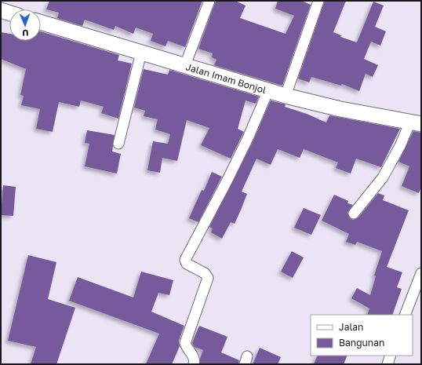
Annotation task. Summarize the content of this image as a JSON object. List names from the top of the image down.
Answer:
{
  "streets": {
    "main road": ["Jalan Imam Bonjol"]
  },
  "legend": ["Jalan", "Bangunan"],
  "north": "bottom"
}
